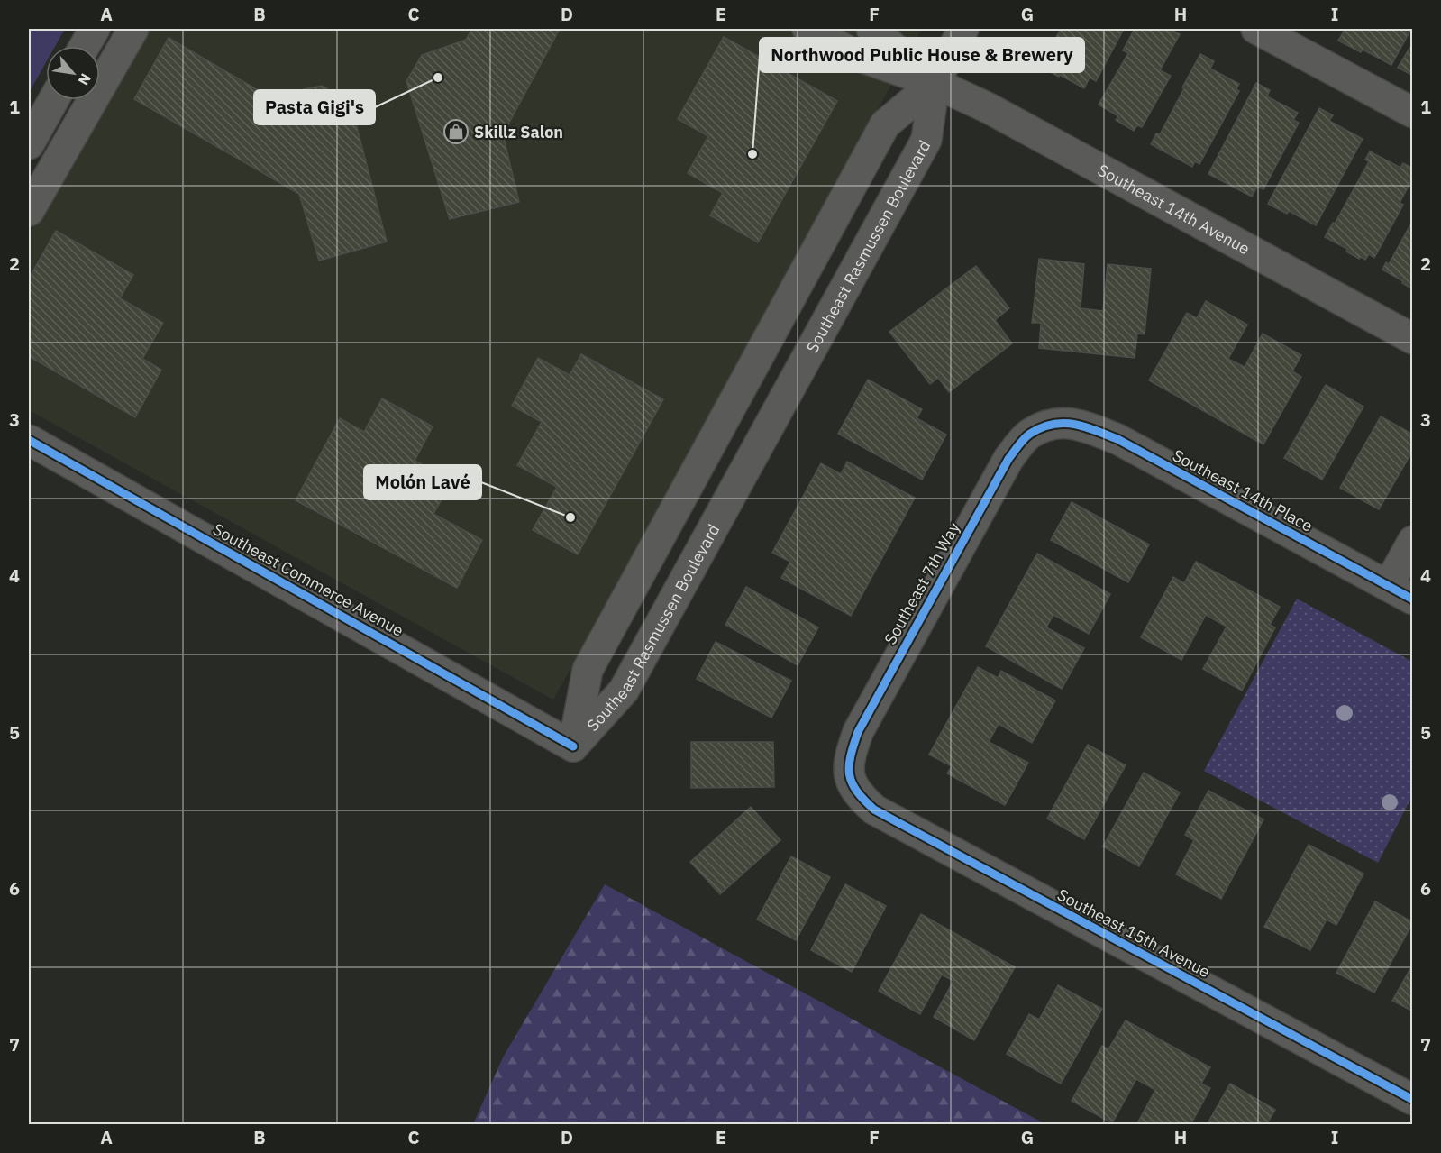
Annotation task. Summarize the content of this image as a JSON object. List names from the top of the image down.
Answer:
{
  "streets": {
    "street": [
      "Southeast 14th Avenue",
      "Southeast Rasmussen Boulevard",
      "Southeast 14th Place",
      "Southeast Commerce Avenue",
      "Southeast 7th Way",
      "Southeast 15th Avenue"
    ]
  },
  "crossings": [
    ["Southeast 14th Avenue", "Southeast Rasmussen Boulevard"],
    ["Southeast Rasmussen Boulevard", "Southeast Commerce Avenue"],
    ["Southeast 14th Place", "Southeast 7th Way"],
    ["Southeast 7th Way", "Southeast 15th Avenue"]
  ],
  "places": {
    "other": ["Pasta Gigi's", "Northwood Public House & Brewery", "Molón Lavé"],
    "shop": ["Skillz Salon"]
  },
  "north": "bottom right",
  "grid": {
    "columns": [
      "A",
      "B",
      "C",
      "D",
      "E",
      "F",
      "G",
      "H",
      "I"
    ],
    "rows": [
      "1",
      "2",
      "3",
      "4",
      "5",
      "6",
      "7"
    ]
  }
}
